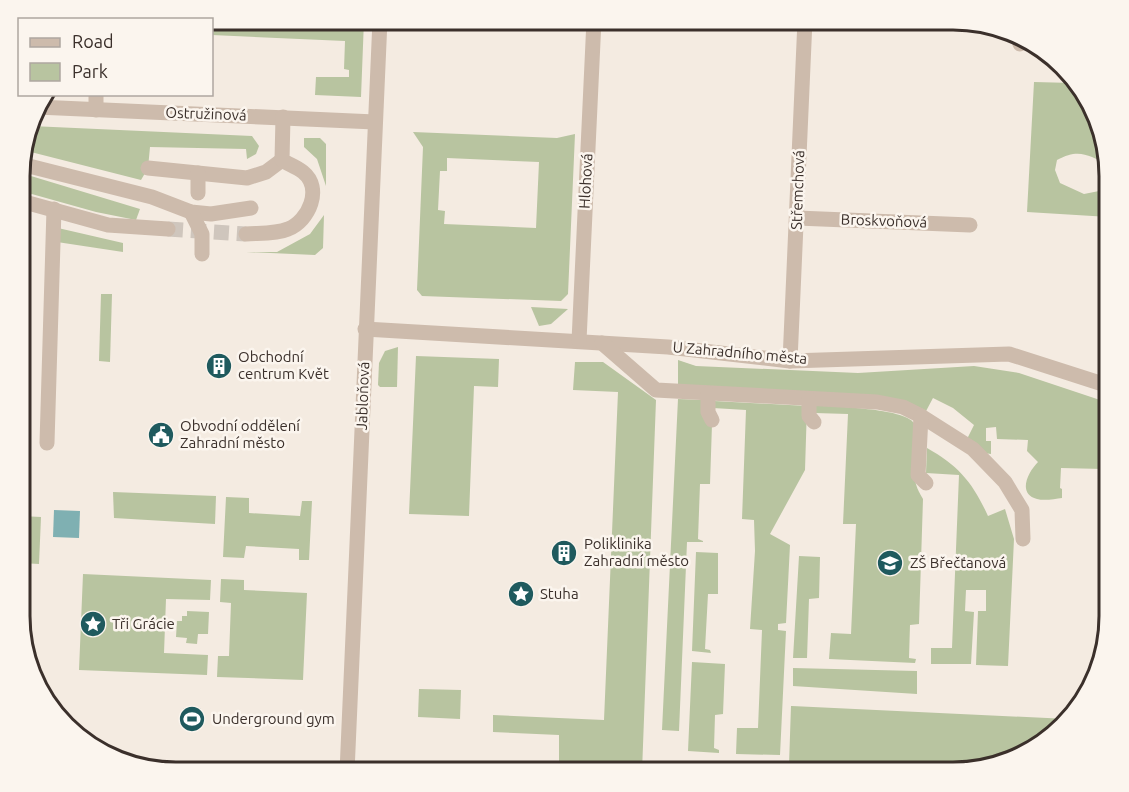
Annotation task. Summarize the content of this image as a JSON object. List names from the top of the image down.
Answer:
{
  "streets": {
    "street": [
      "Ostružinová",
      "Hlohová",
      "Střemchová",
      "Broskvoňová",
      "U Zahradního města",
      "Jabloňová"
    ]
  },
  "crossings": [
    ["Ostružinová", "Jabloňová"],
    ["Hlohová", "U Zahradního města"],
    ["Střemchová", "Broskvoňová"],
    ["Střemchová", "U Zahradního města"],
    ["U Zahradního města", "Jabloňová"]
  ],
  "places": {
    "building": ["Obchodní centrum Květ", "Poliklinika Zahradní město"],
    "public building": ["Obvodní oddělení Zahradní město"],
    "school or university": ["ZŠ Břečťanová"],
    "place": ["Stuha", "Tři Grácie"],
    "sports": ["Underground gym"]
  },
  "legend": ["Road", "Park"]
}
